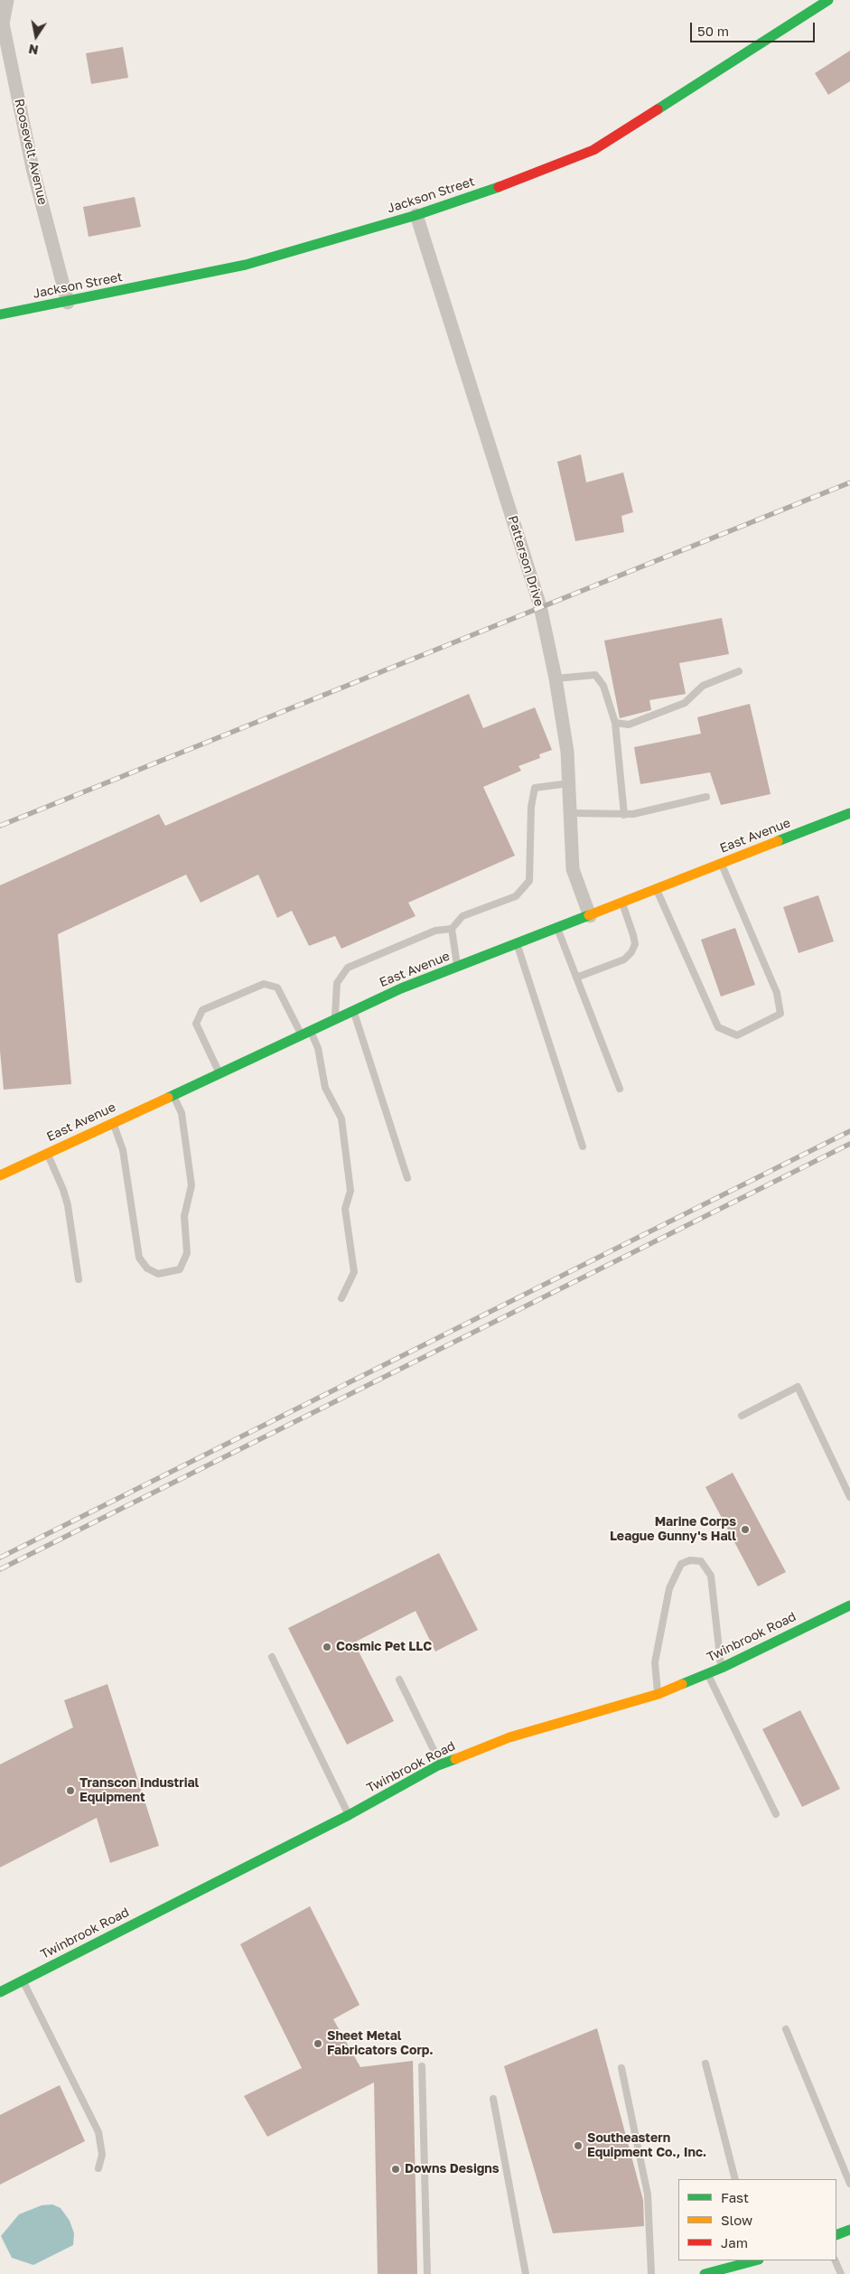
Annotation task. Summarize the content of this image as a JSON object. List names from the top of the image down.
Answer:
{
  "streets": {
    "street": [
      "Roosevelt Avenue",
      "Jackson Street",
      "Patterson Drive",
      "East Avenue",
      "Twinbrook Road"
    ]
  },
  "crossings": [
    ["Roosevelt Avenue", "Jackson Street"],
    ["Jackson Street", "Patterson Drive"],
    ["Patterson Drive", "East Avenue"]
  ],
  "places": [
    "Marine Corps League Gunny's Hall",
    "Cosmic Pet LLC",
    "Transcon Industrial Equipment",
    "Sheet Metal Fabricators Corp.",
    "Southeastern Equipment Co., Inc.",
    "Downs Designs"
  ],
  "legend": ["Fast", "Slow", "Jam"],
  "scale_bar": "50 m",
  "north": "bottom"
}
